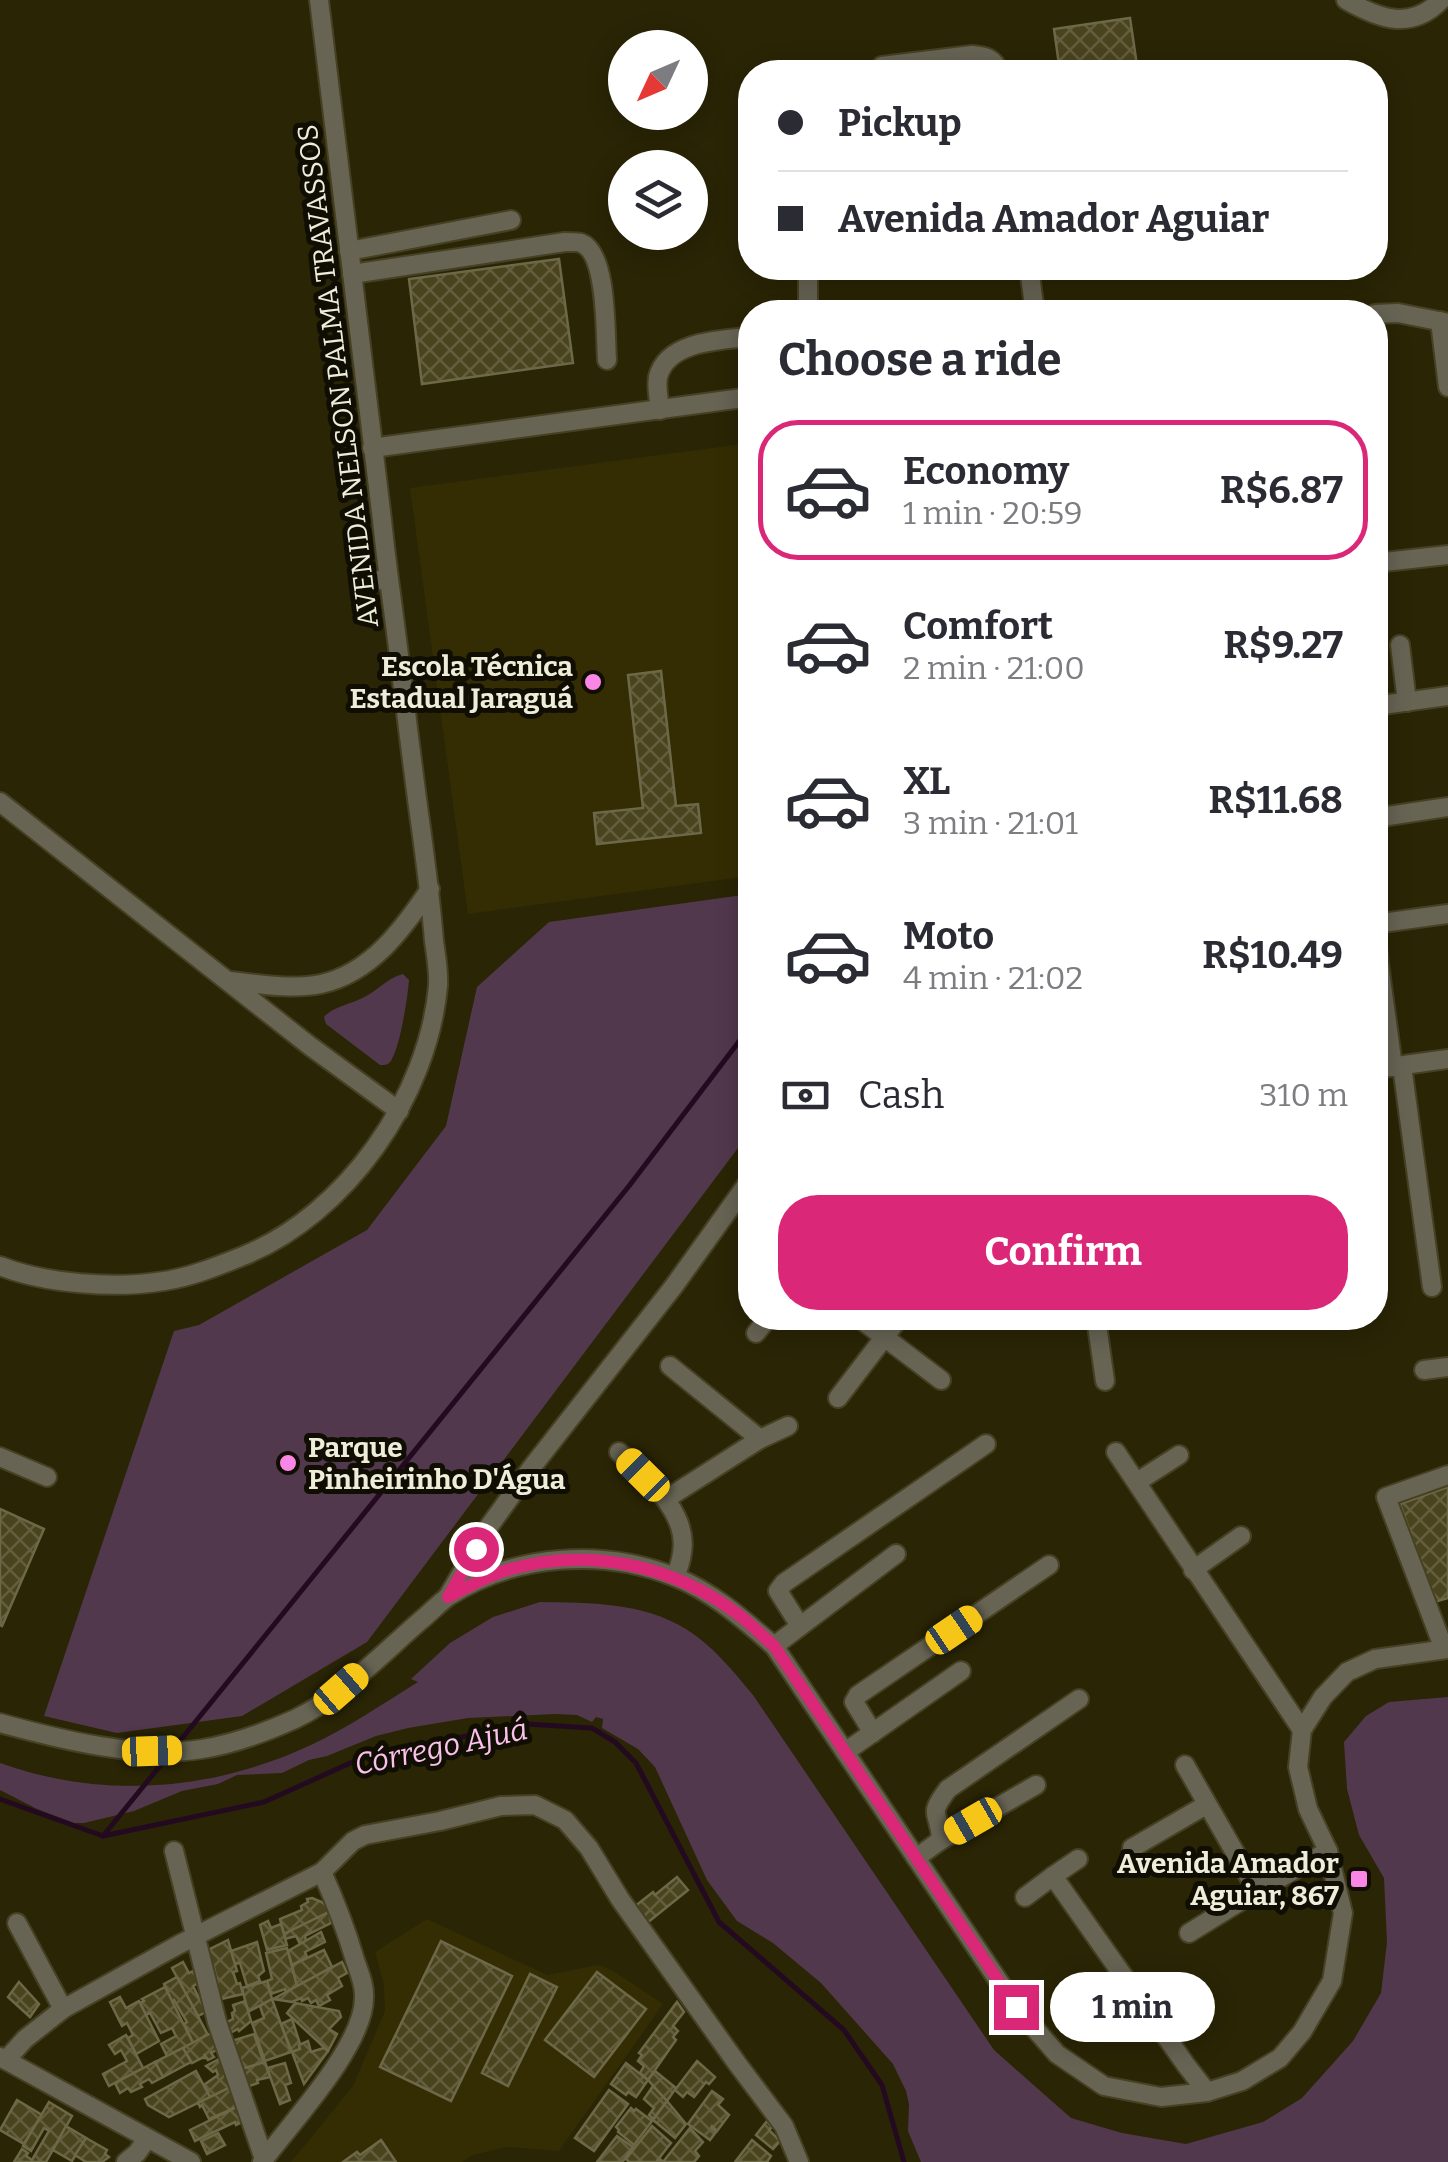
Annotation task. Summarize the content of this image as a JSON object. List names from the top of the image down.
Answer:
{
  "streets": {
    "street": ["AVENIDA NELSON PALMA TRAVASSOS"]
  },
  "water": ["Córrego Ajuá"],
  "places": {
    "other": ["Escola Técnica Estadual Jaraguá", "Parque Pinheirinho D'Água"],
    "transit": ["Avenida Amador Aguiar, 867"]
  },
  "north": "bottom left",
  "page": {
    "banner": ["Pickup", "Avenida Amador Aguiar"],
    "heading": "Choose a ride",
    "list": [
      {
        "name": "Economy",
        "note": "1 min · 20:59",
        "value": "R$6.87"
      },
      {
        "name": "Comfort",
        "note": "2 min · 21:00",
        "value": "R$9.27"
      },
      {
        "name": "XL",
        "note": "3 min · 21:01",
        "value": "R$11.68"
      },
      {
        "name": "Moto",
        "note": "4 min · 21:02",
        "value": "R$10.49"
      }
    ],
    "pay": ["Cash", "310 m"],
    "buttons": "Confirm",
    "bubble": "1 min"
  }
}
